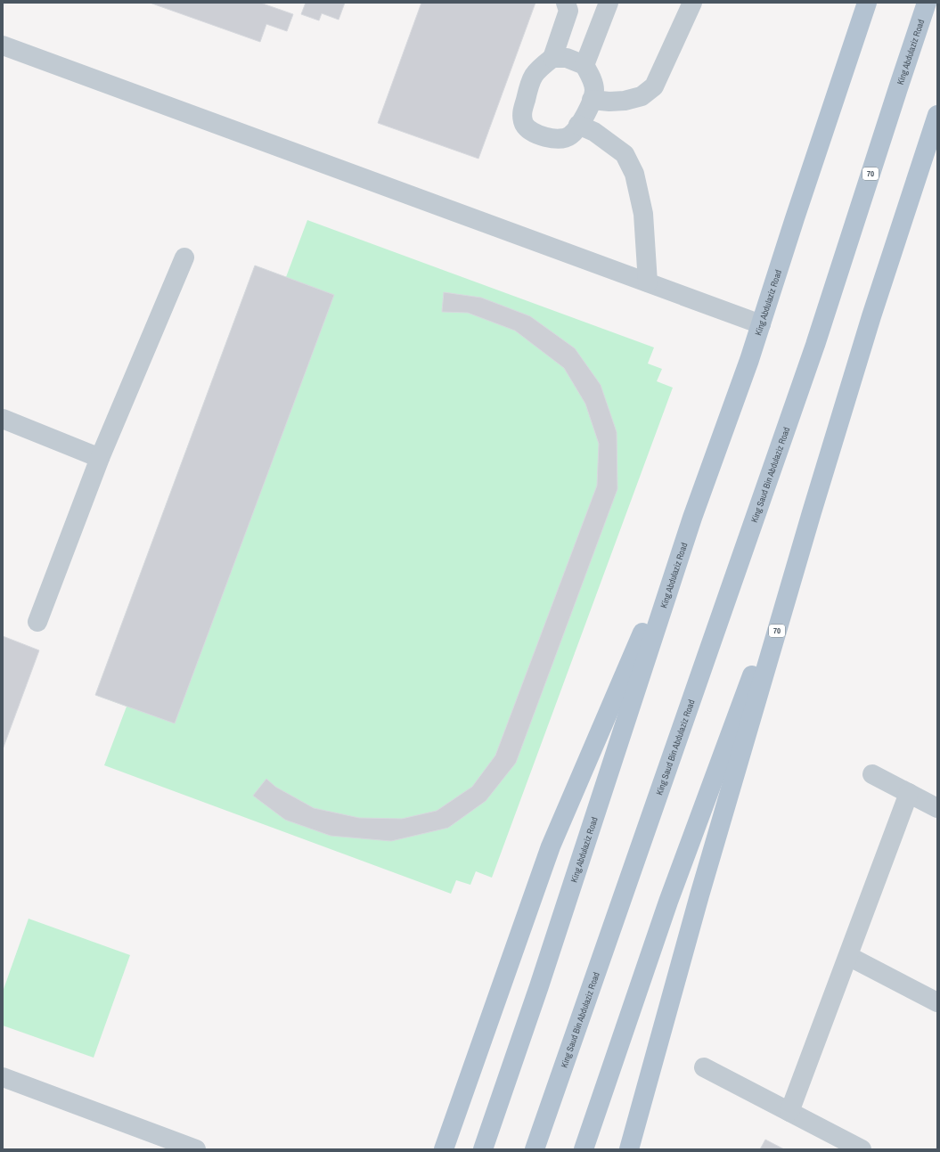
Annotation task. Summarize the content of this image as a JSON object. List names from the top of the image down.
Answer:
{
  "streets": {
    "main road": ["King Abdulaziz Road", "70", "King Saud Bin Abdulaziz Road"]
  },
  "crossings": [
    ["King Abdulaziz Road", "King Saud Bin Abdulaziz Road"]
  ]
}
